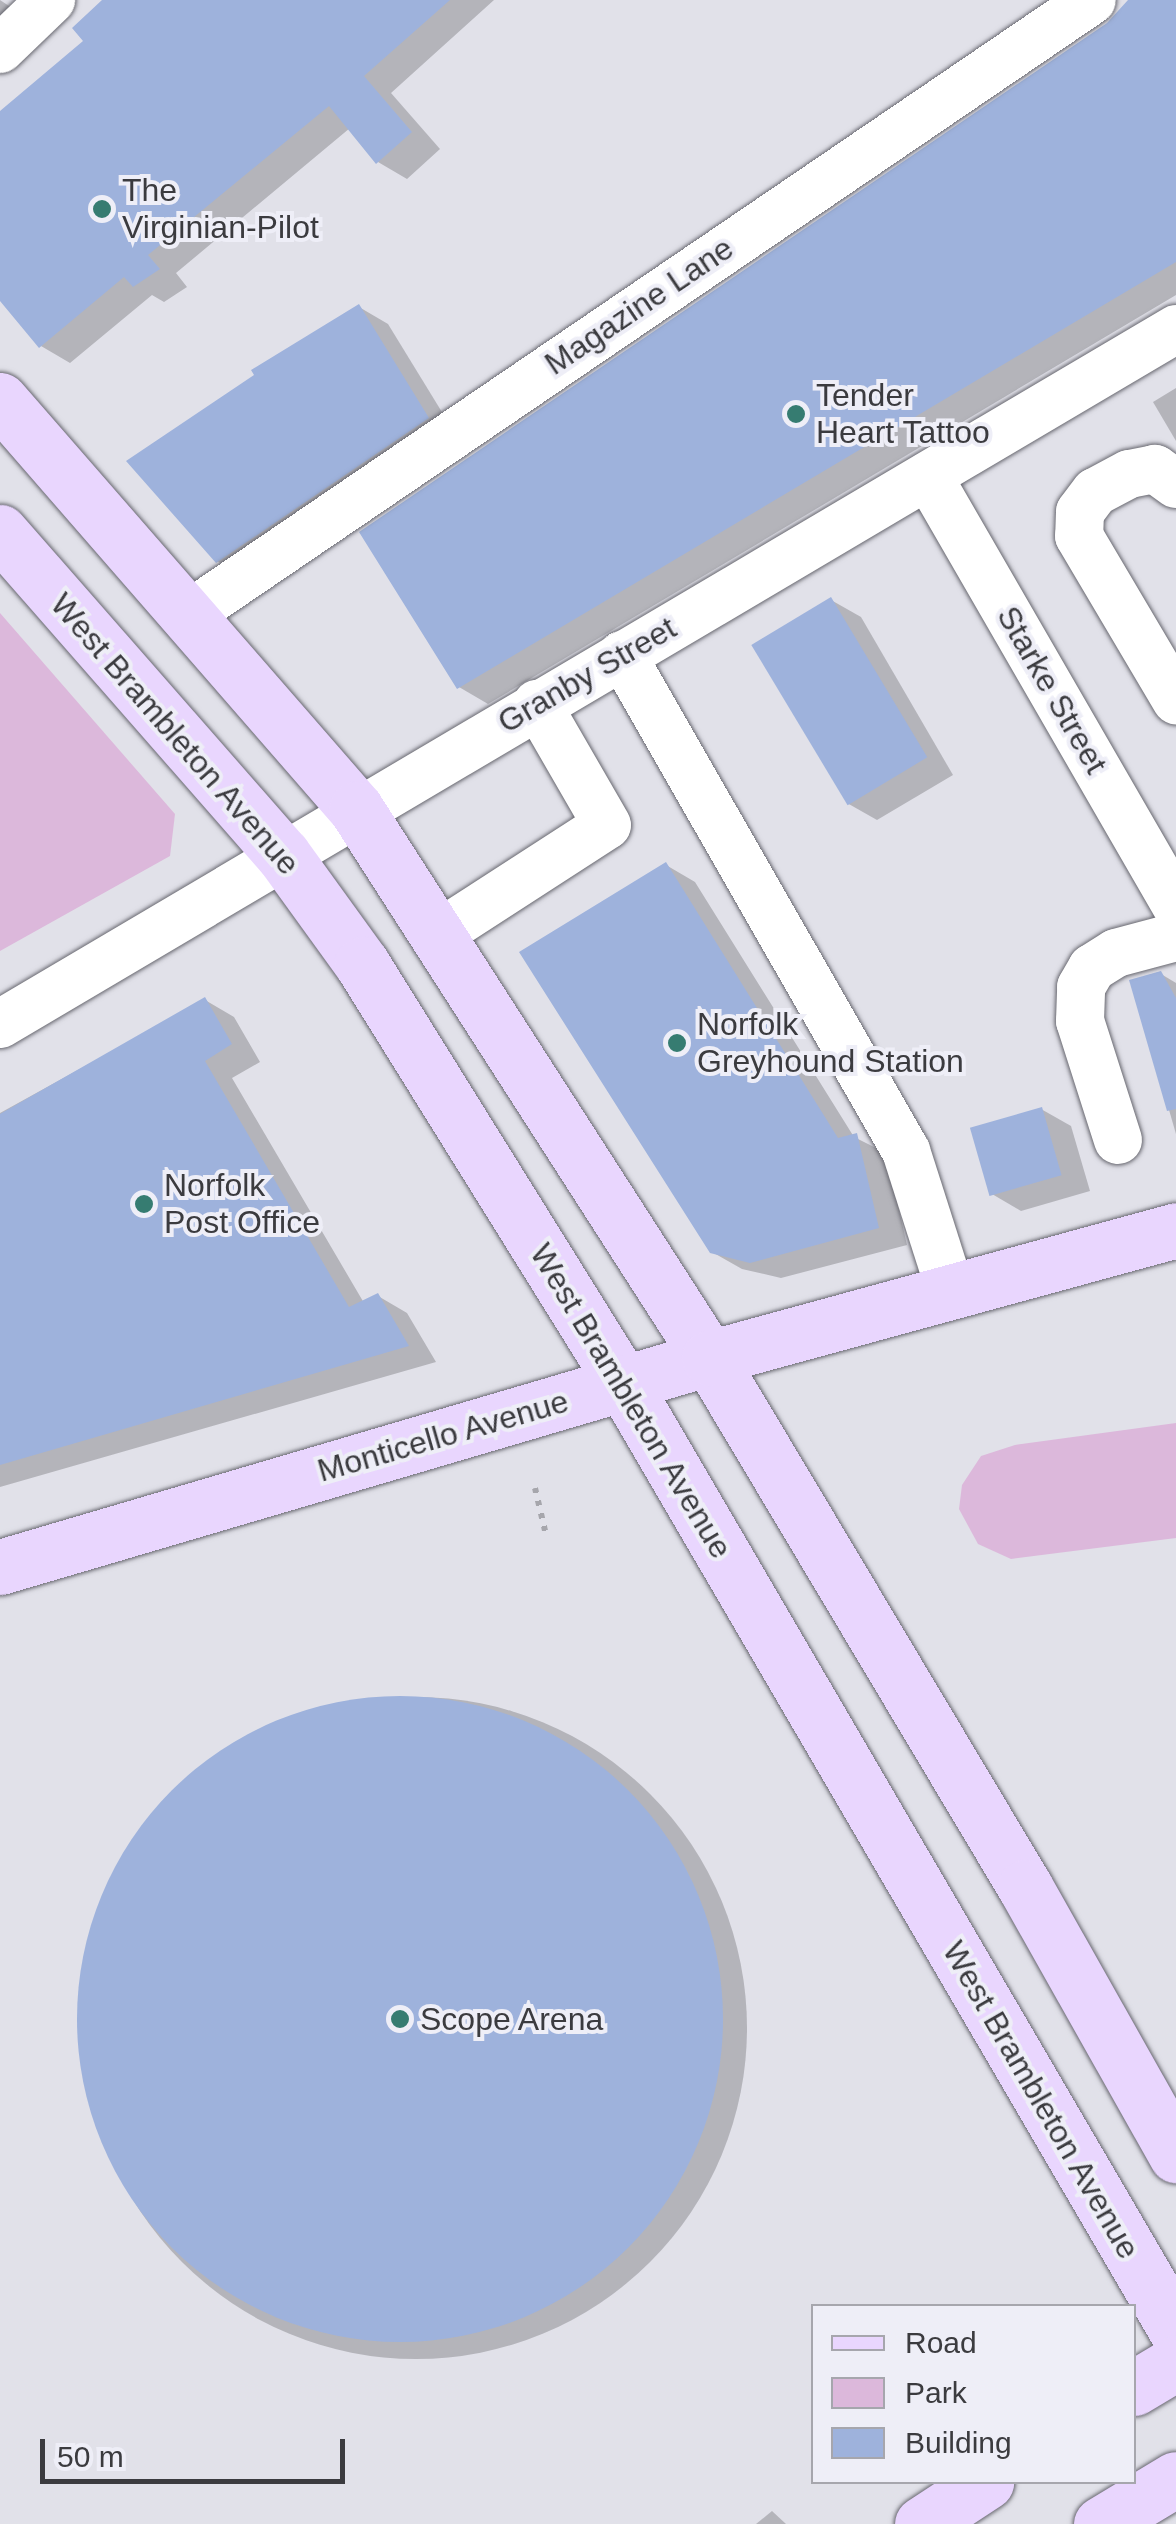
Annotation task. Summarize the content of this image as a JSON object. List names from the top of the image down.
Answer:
{
  "streets": {
    "main road": ["West Brambleton Avenue", "Monticello Avenue"],
    "street": ["Magazine Lane", "Granby Street", "Starke Street"]
  },
  "crossings": [
    ["Granby Street", "Starke Street"],
    ["Granby Street", "West Brambleton Avenue"],
    ["West Brambleton Avenue", "Monticello Avenue"]
  ],
  "places": [
    "The Virginian-Pilot",
    "Tender Heart Tattoo",
    "Norfolk Greyhound Station",
    "Norfolk Post Office",
    "Scope Arena"
  ],
  "legend": ["Road", "Park", "Building"],
  "scale_bar": "50 m"
}
